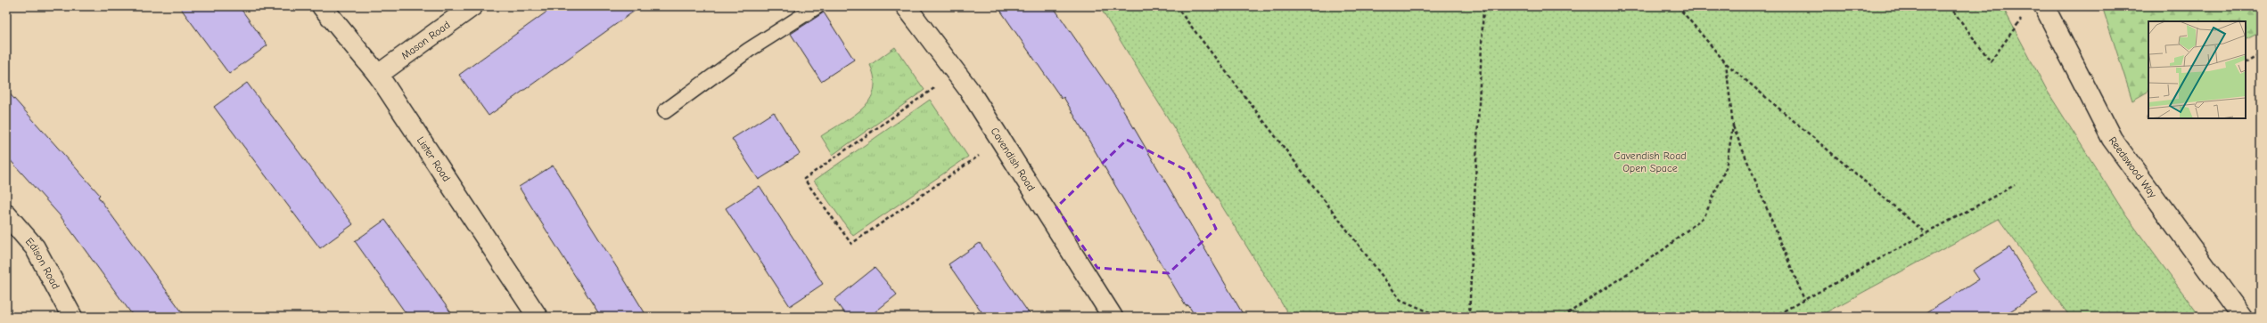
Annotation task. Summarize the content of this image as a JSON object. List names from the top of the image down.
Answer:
{
  "streets": {
    "street": [
      "Mason Road",
      "Cavendish Road",
      "Lister Road",
      "Reedswood Way",
      "Edison Road"
    ]
  },
  "crossings": [
    ["Mason Road", "Lister Road"]
  ],
  "parks": ["Cavendish Road Open Space"]
}
